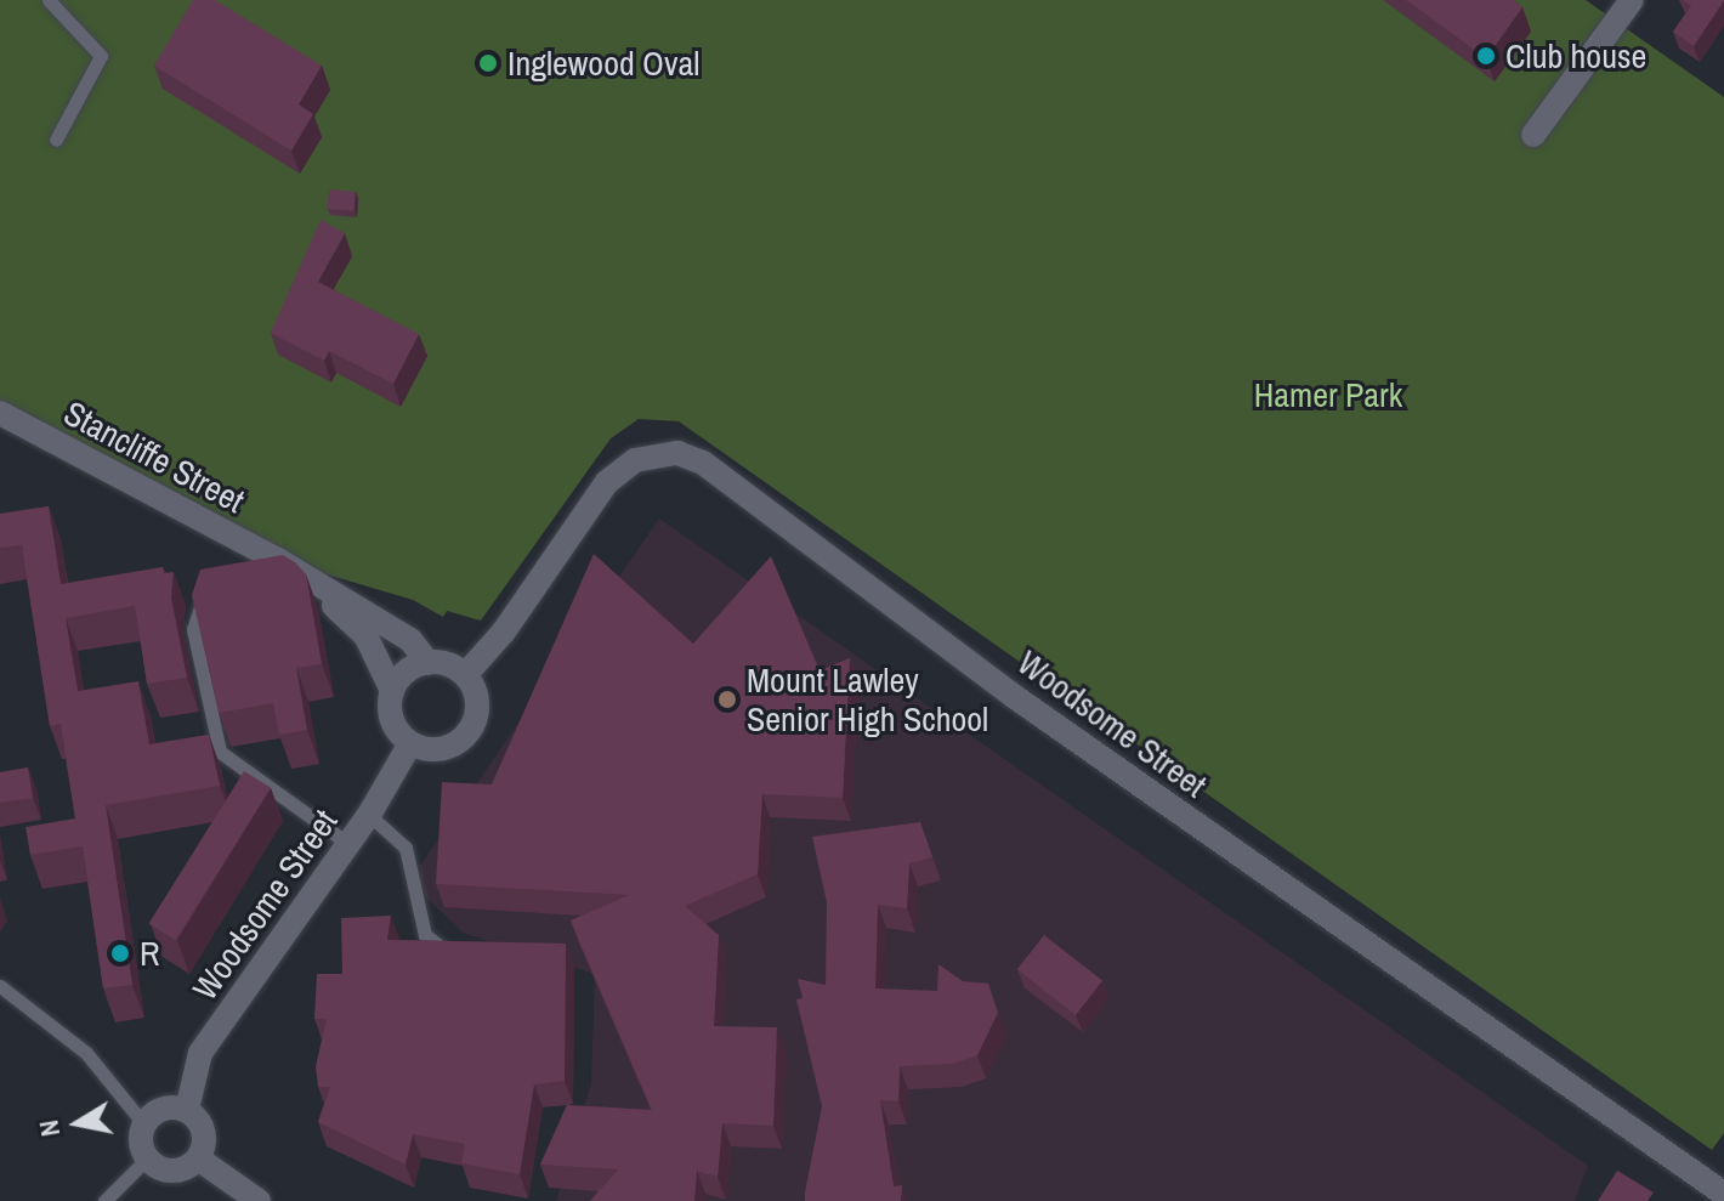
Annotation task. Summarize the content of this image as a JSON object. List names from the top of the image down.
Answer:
{
  "streets": {
    "street": ["Stancliffe Street", "Woodsome Street"]
  },
  "crossings": [
    ["Stancliffe Street", "Woodsome Street"]
  ],
  "parks": ["Hamer Park"],
  "places": [
    "Club house",
    "Inglewood Oval",
    "Mount Lawley Senior High School",
    "R"
  ],
  "north": "left"
}
